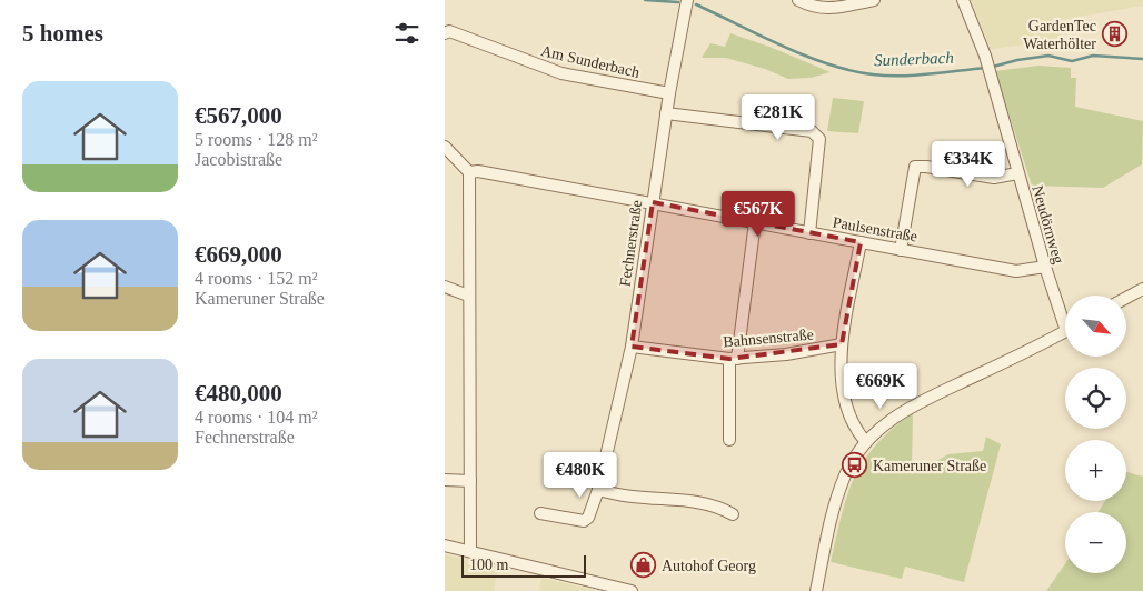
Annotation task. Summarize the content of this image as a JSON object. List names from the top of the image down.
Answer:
{
  "streets": {
    "street": [
      "Am Sunderbach",
      "Neudörnweg",
      "Paulsenstraße",
      "Fechnerstraße",
      "Bahnsenstraße"
    ]
  },
  "crossings": [
    ["Am Sunderbach", "Fechnerstraße"],
    ["Neudörnweg", "Paulsenstraße"],
    ["Paulsenstraße", "Fechnerstraße"],
    ["Fechnerstraße", "Bahnsenstraße"]
  ],
  "water": ["Sunderbach"],
  "places": {
    "building": ["GardenTec Waterhölter"],
    "bus stop": ["Kameruner Straße"],
    "shop": ["Autohof Georg"]
  },
  "scale_bar": "100 m",
  "north": "bottom right",
  "page": {
    "heading": "5 homes",
    "list": [
      {
        "name": "€567,000",
        "note": "5 rooms · 128 m² · Jacobistraße"
      },
      {
        "name": "€669,000",
        "note": "4 rooms · 152 m² · Kameruner Straße"
      },
      {
        "name": "€480,000",
        "note": "4 rooms · 104 m² · Fechnerstraße"
      }
    ],
    "price": [
      "€281K",
      "€334K",
      "€567K",
      "€669K",
      "€480K"
    ],
    "map_buttons": ["+", "−"],
    "scale": "100 m"
  }
}
